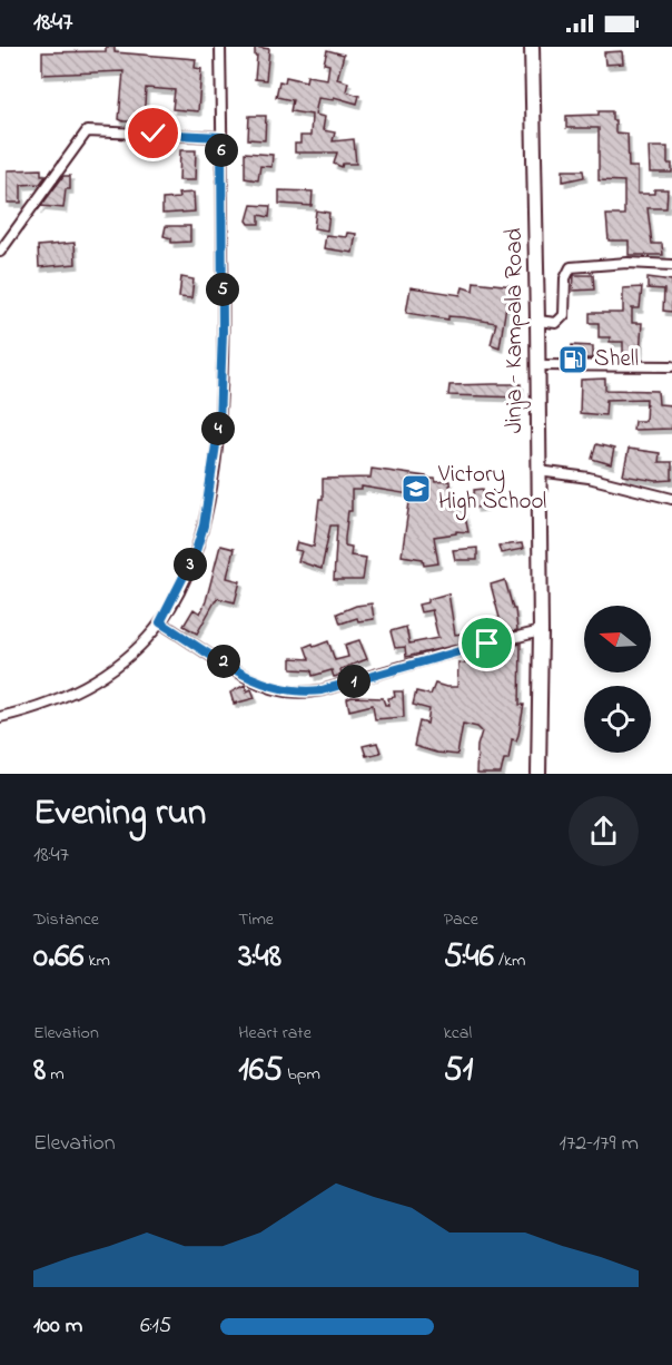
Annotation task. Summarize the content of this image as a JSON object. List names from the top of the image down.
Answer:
{
  "streets": {
    "highway": ["Jinja - Kampala Road"]
  },
  "places": {
    "fuel station": ["Shell"],
    "school or university": ["Victory High School"]
  },
  "north": "left",
  "page": {
    "status": "18:47",
    "pins": [
      "6",
      "5",
      "4",
      "3",
      "2",
      "1"
    ],
    "heading": ["Evening run", "18:47"],
    "stats": [
      ["Distance", "0.66 km"],
      ["Time", "3:48"],
      ["Pace", "5:46 /km"],
      ["Elevation", "8 m"],
      ["Heart rate", "165 bpm"],
      ["kcal", "51"]
    ],
    "chart": ["Elevation", "172–179 m"],
    "list": [
      {
        "name": "100 m",
        "note": "6:15"
      }
    ]
  }
}
